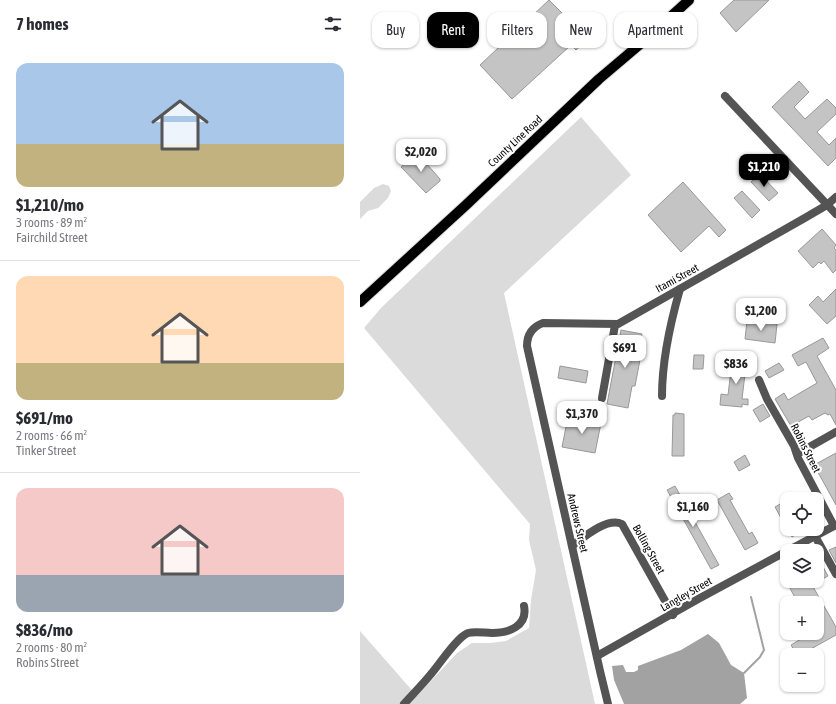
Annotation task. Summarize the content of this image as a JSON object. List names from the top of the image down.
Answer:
{
  "streets": {
    "main road": ["County Line Road"],
    "street": [
      "Itami Street",
      "Robins Street",
      "Andrews Street",
      "Bolling Street",
      "Langley Street"
    ]
  },
  "crossings": [
    ["Itami Street", "Andrews Street"],
    ["Robins Street", "Langley Street"],
    ["Andrews Street", "Bolling Street"],
    ["Andrews Street", "Langley Street"],
    ["Bolling Street", "Langley Street"]
  ],
  "page": {
    "heading": "7 homes",
    "chip": [
      "Buy",
      "Rent",
      "Filters",
      "New",
      "Apartment"
    ],
    "list": [
      {
        "name": "$1,210/mo",
        "note": "3 rooms · 89 m² · Fairchild Street"
      },
      {
        "name": "$691/mo",
        "note": "2 rooms · 66 m² · Tinker Street"
      },
      {
        "name": "$836/mo",
        "note": "2 rooms · 80 m² · Robins Street"
      }
    ],
    "price": [
      "$2,020",
      "$1,210",
      "$1,200",
      "$691",
      "$836",
      "$1,370",
      "$1,160"
    ],
    "map_buttons": ["+", "−"]
  }
}
